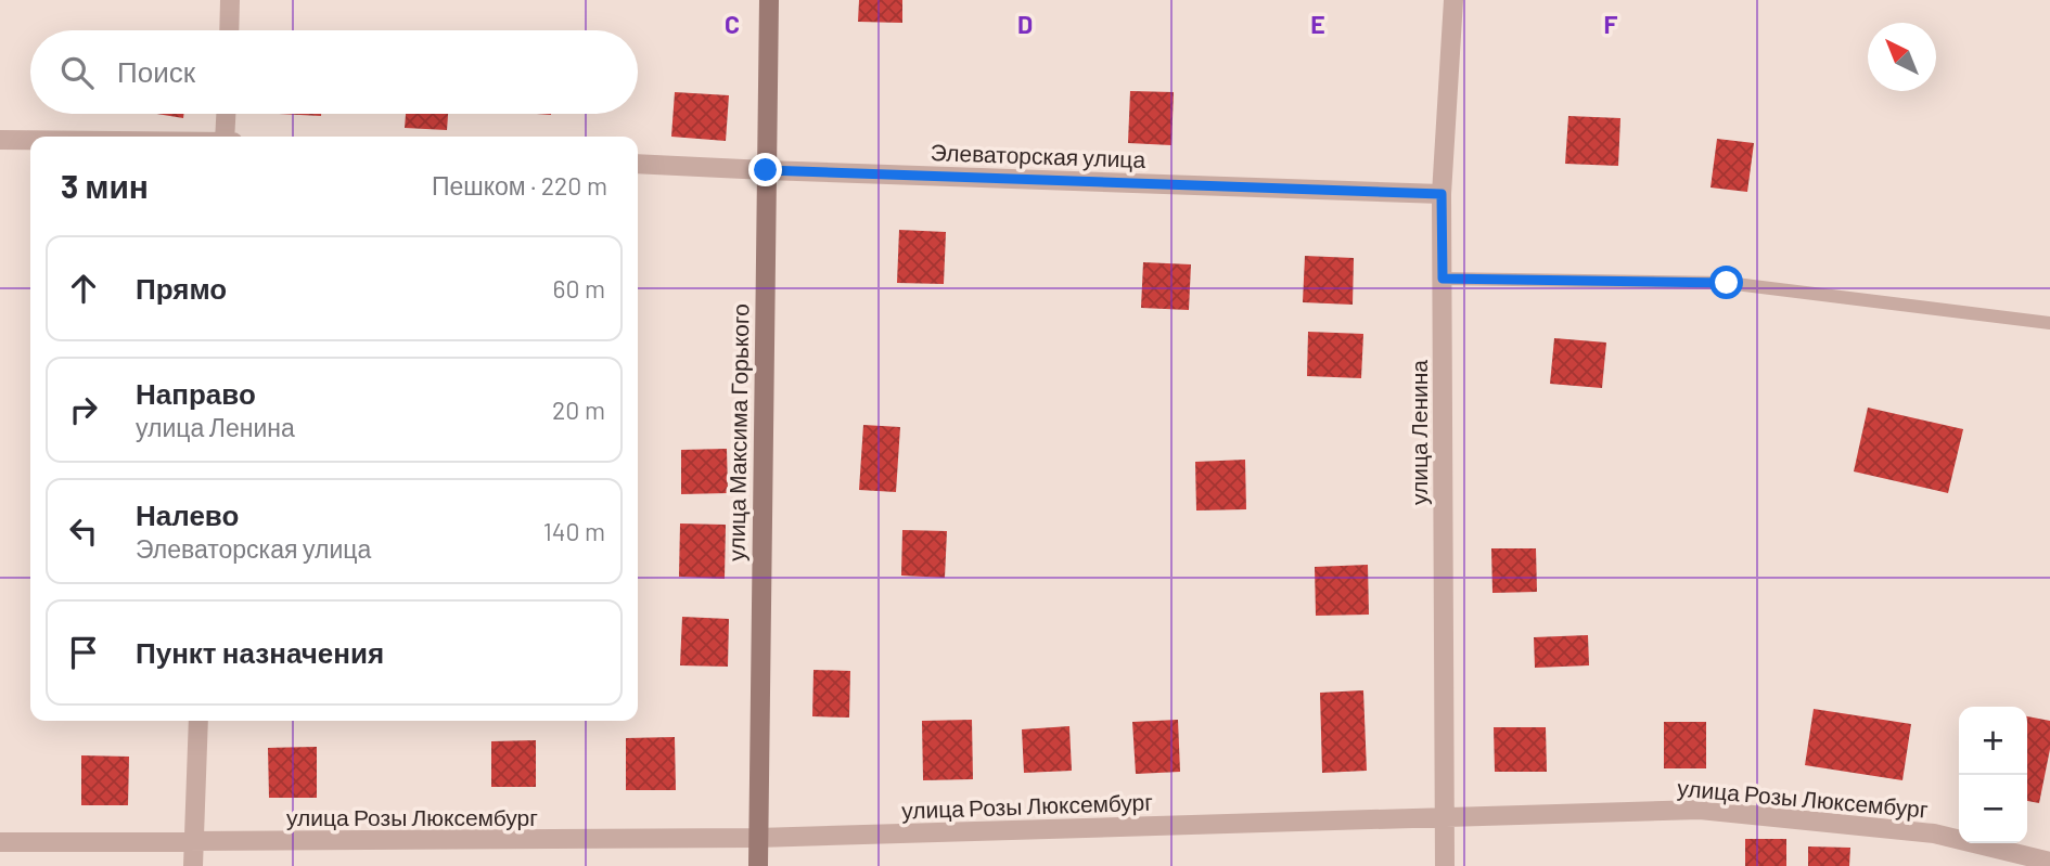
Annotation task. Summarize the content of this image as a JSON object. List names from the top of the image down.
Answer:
{
  "streets": {
    "street": [
      "Элеваторская улица",
      "улица Максима Горького",
      "улица Ленина",
      "улица Розы Люксембург"
    ]
  },
  "crossings": [
    ["Элеваторская улица", "улица Максима Горького"],
    ["Элеваторская улица", "улица Ленина"],
    ["улица Максима Горького", "улица Розы Люксембург"],
    ["улица Ленина", "улица Розы Люксембург"]
  ],
  "north": "top left",
  "page": {
    "search": "Поиск",
    "heading": ["3 мин", "Пешком · 220 m"],
    "list": [
      ["Прямо", "60 m"],
      ["Направо", "улица Ленина", "20 m"],
      ["Налево", "Элеваторская улица", "140 m"],
      "Пункт назначения"
    ],
    "map_buttons": ["+", "−"]
  },
  "grid": {
    "columns": [
      "C",
      "D",
      "E",
      "F"
    ]
  }
}
